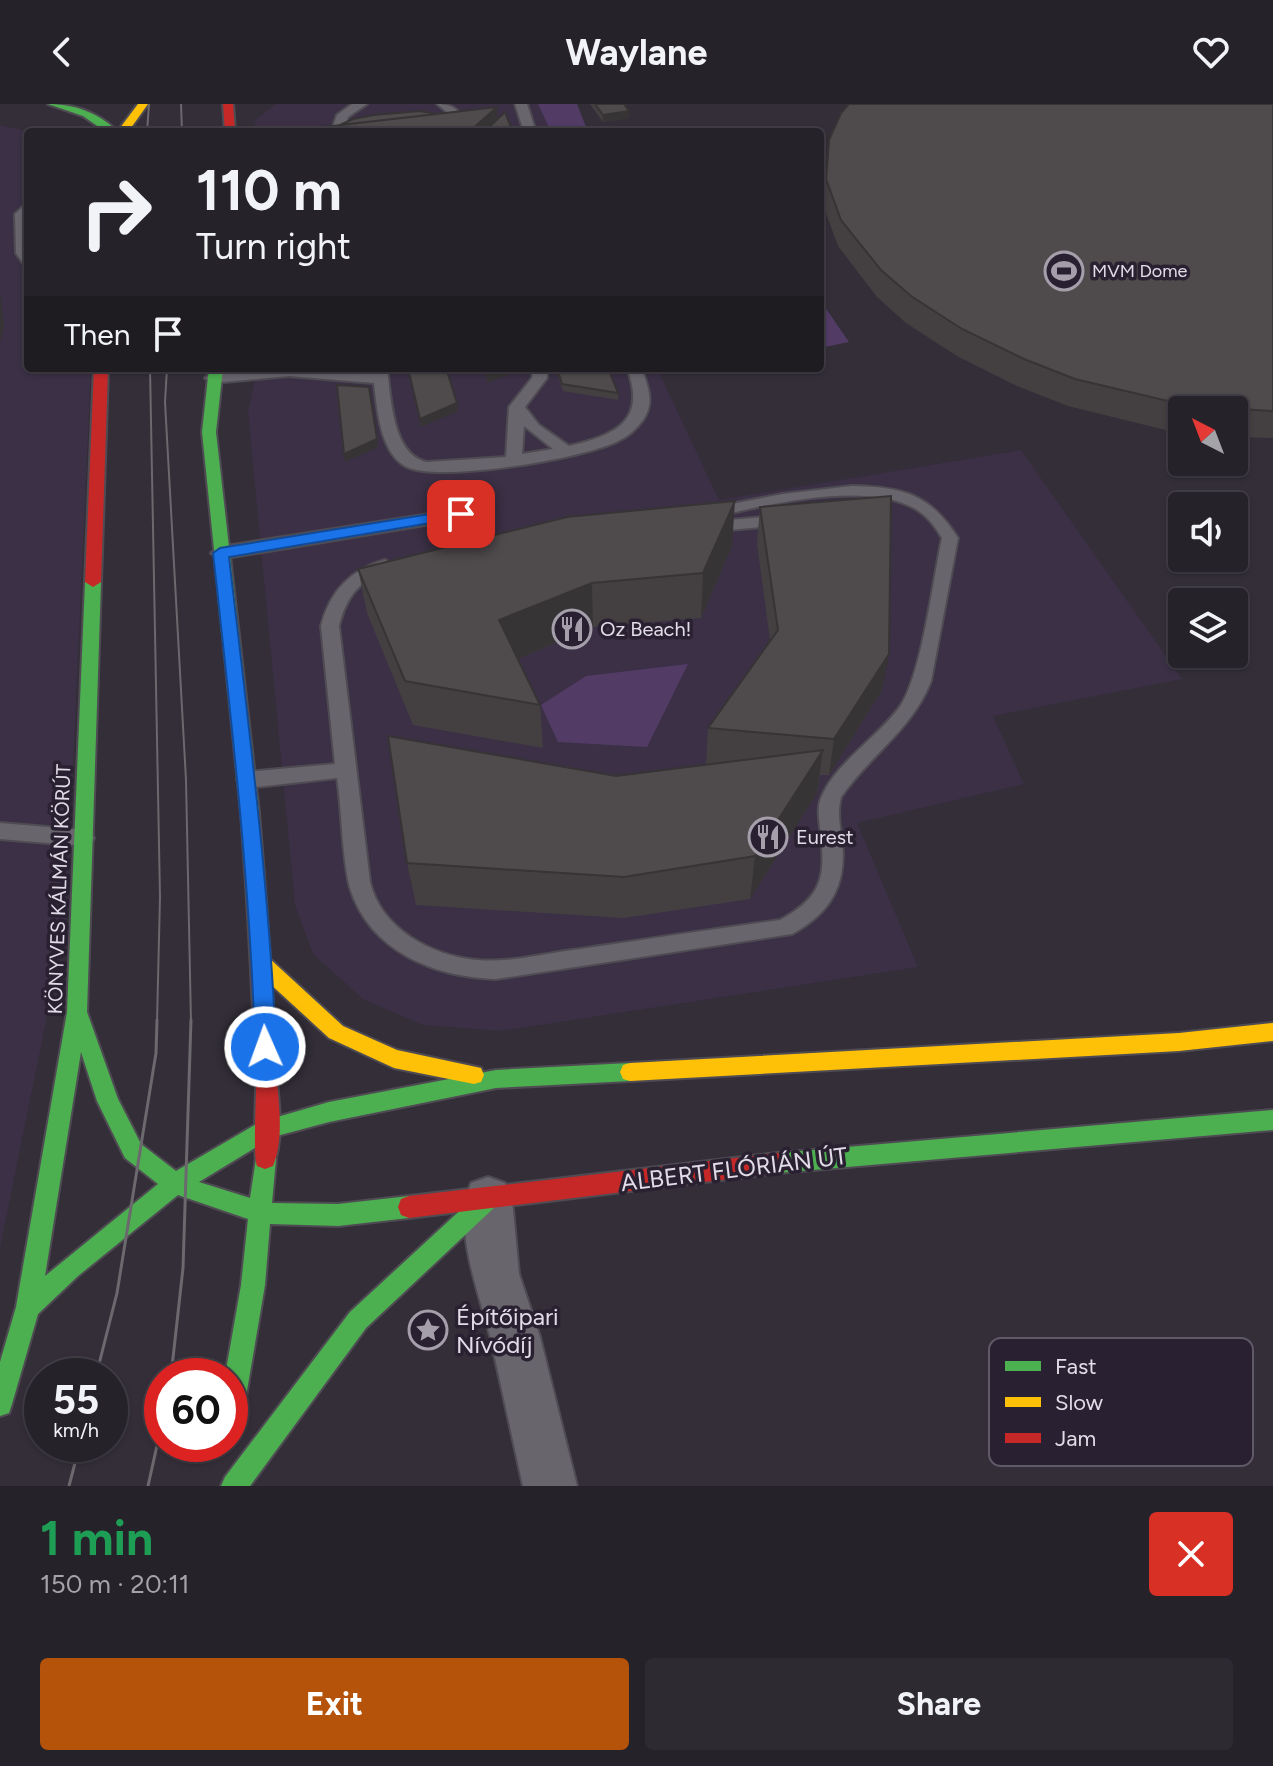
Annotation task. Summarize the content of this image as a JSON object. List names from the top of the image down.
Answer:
{
  "streets": {
    "main road": ["KÖNYVES KÁLMÁN KÖRÚT", "ALBERT FLÓRIÁN ÚT"]
  },
  "crossings": [
    ["KÖNYVES KÁLMÁN KÖRÚT", "ALBERT FLÓRIÁN ÚT"]
  ],
  "places": {
    "sports": ["MVM Dome"],
    "restaurant": ["Oz Beach!", "Eurest"],
    "place": ["Építőipari Nívódíj"]
  },
  "legend": ["Fast", "Slow", "Jam"],
  "north": "top left",
  "page": {
    "header": "Waylane",
    "turn": ["110 m", "Turn right"],
    "then": "Then",
    "speed": "55 km/h",
    "limit": "60",
    "heading": ["1 min", "150 m · 20:11"],
    "buttons": ["Exit", "Share"]
  }
}
